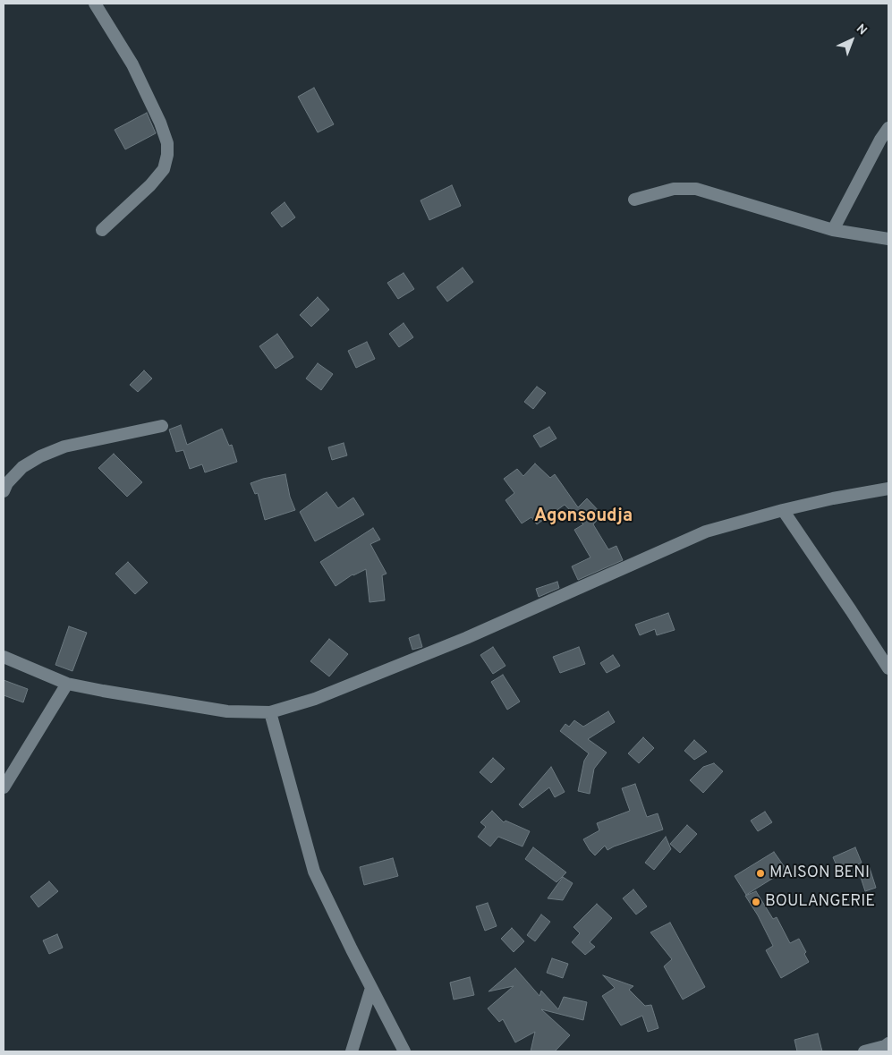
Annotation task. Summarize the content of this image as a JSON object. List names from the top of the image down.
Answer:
{
  "districts": ["Agonsoudja"],
  "places": ["MAISON BENI", "BOULANGERIE"],
  "north": "top right"
}
